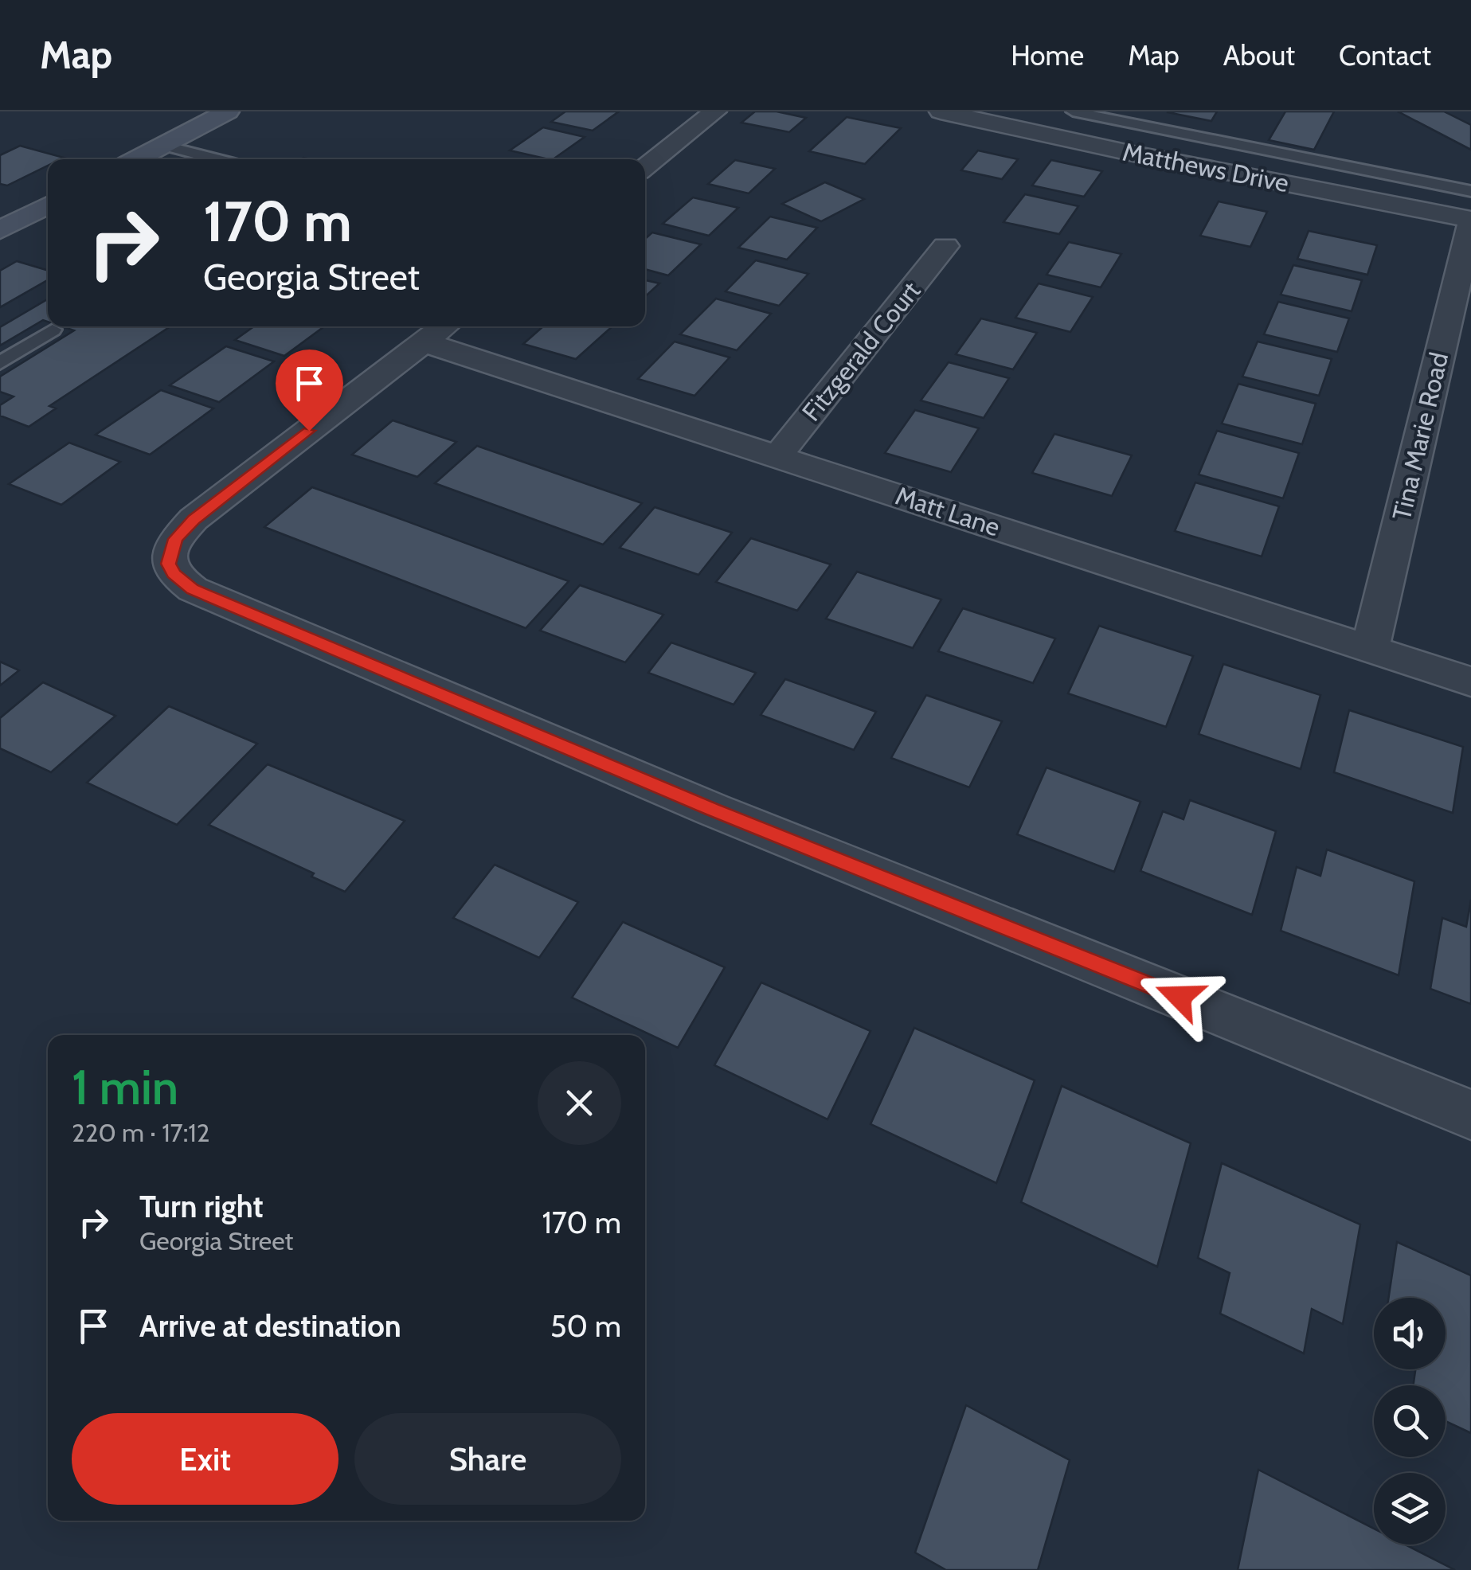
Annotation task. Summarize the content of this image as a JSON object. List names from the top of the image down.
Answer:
{
  "streets": {
    "street": [
      "Matthews Drive",
      "Fitzgerald Court",
      "Tina Marie Road",
      "Matt Lane"
    ]
  },
  "crossings": [
    ["Matthews Drive", "Tina Marie Road"],
    ["Fitzgerald Court", "Matt Lane"],
    ["Tina Marie Road", "Matt Lane"]
  ],
  "page": {
    "header": "Map",
    "nav": [
      "Home",
      "Map",
      "About",
      "Contact"
    ],
    "turn": ["170 m", "Georgia Street"],
    "heading": ["1 min", "220 m · 17:12"],
    "list": [
      {
        "name": "Turn right",
        "note": "Georgia Street",
        "value": "170 m"
      },
      {
        "name": "Arrive at destination",
        "value": "50 m"
      }
    ],
    "buttons": ["Exit", "Share"]
  }
}
